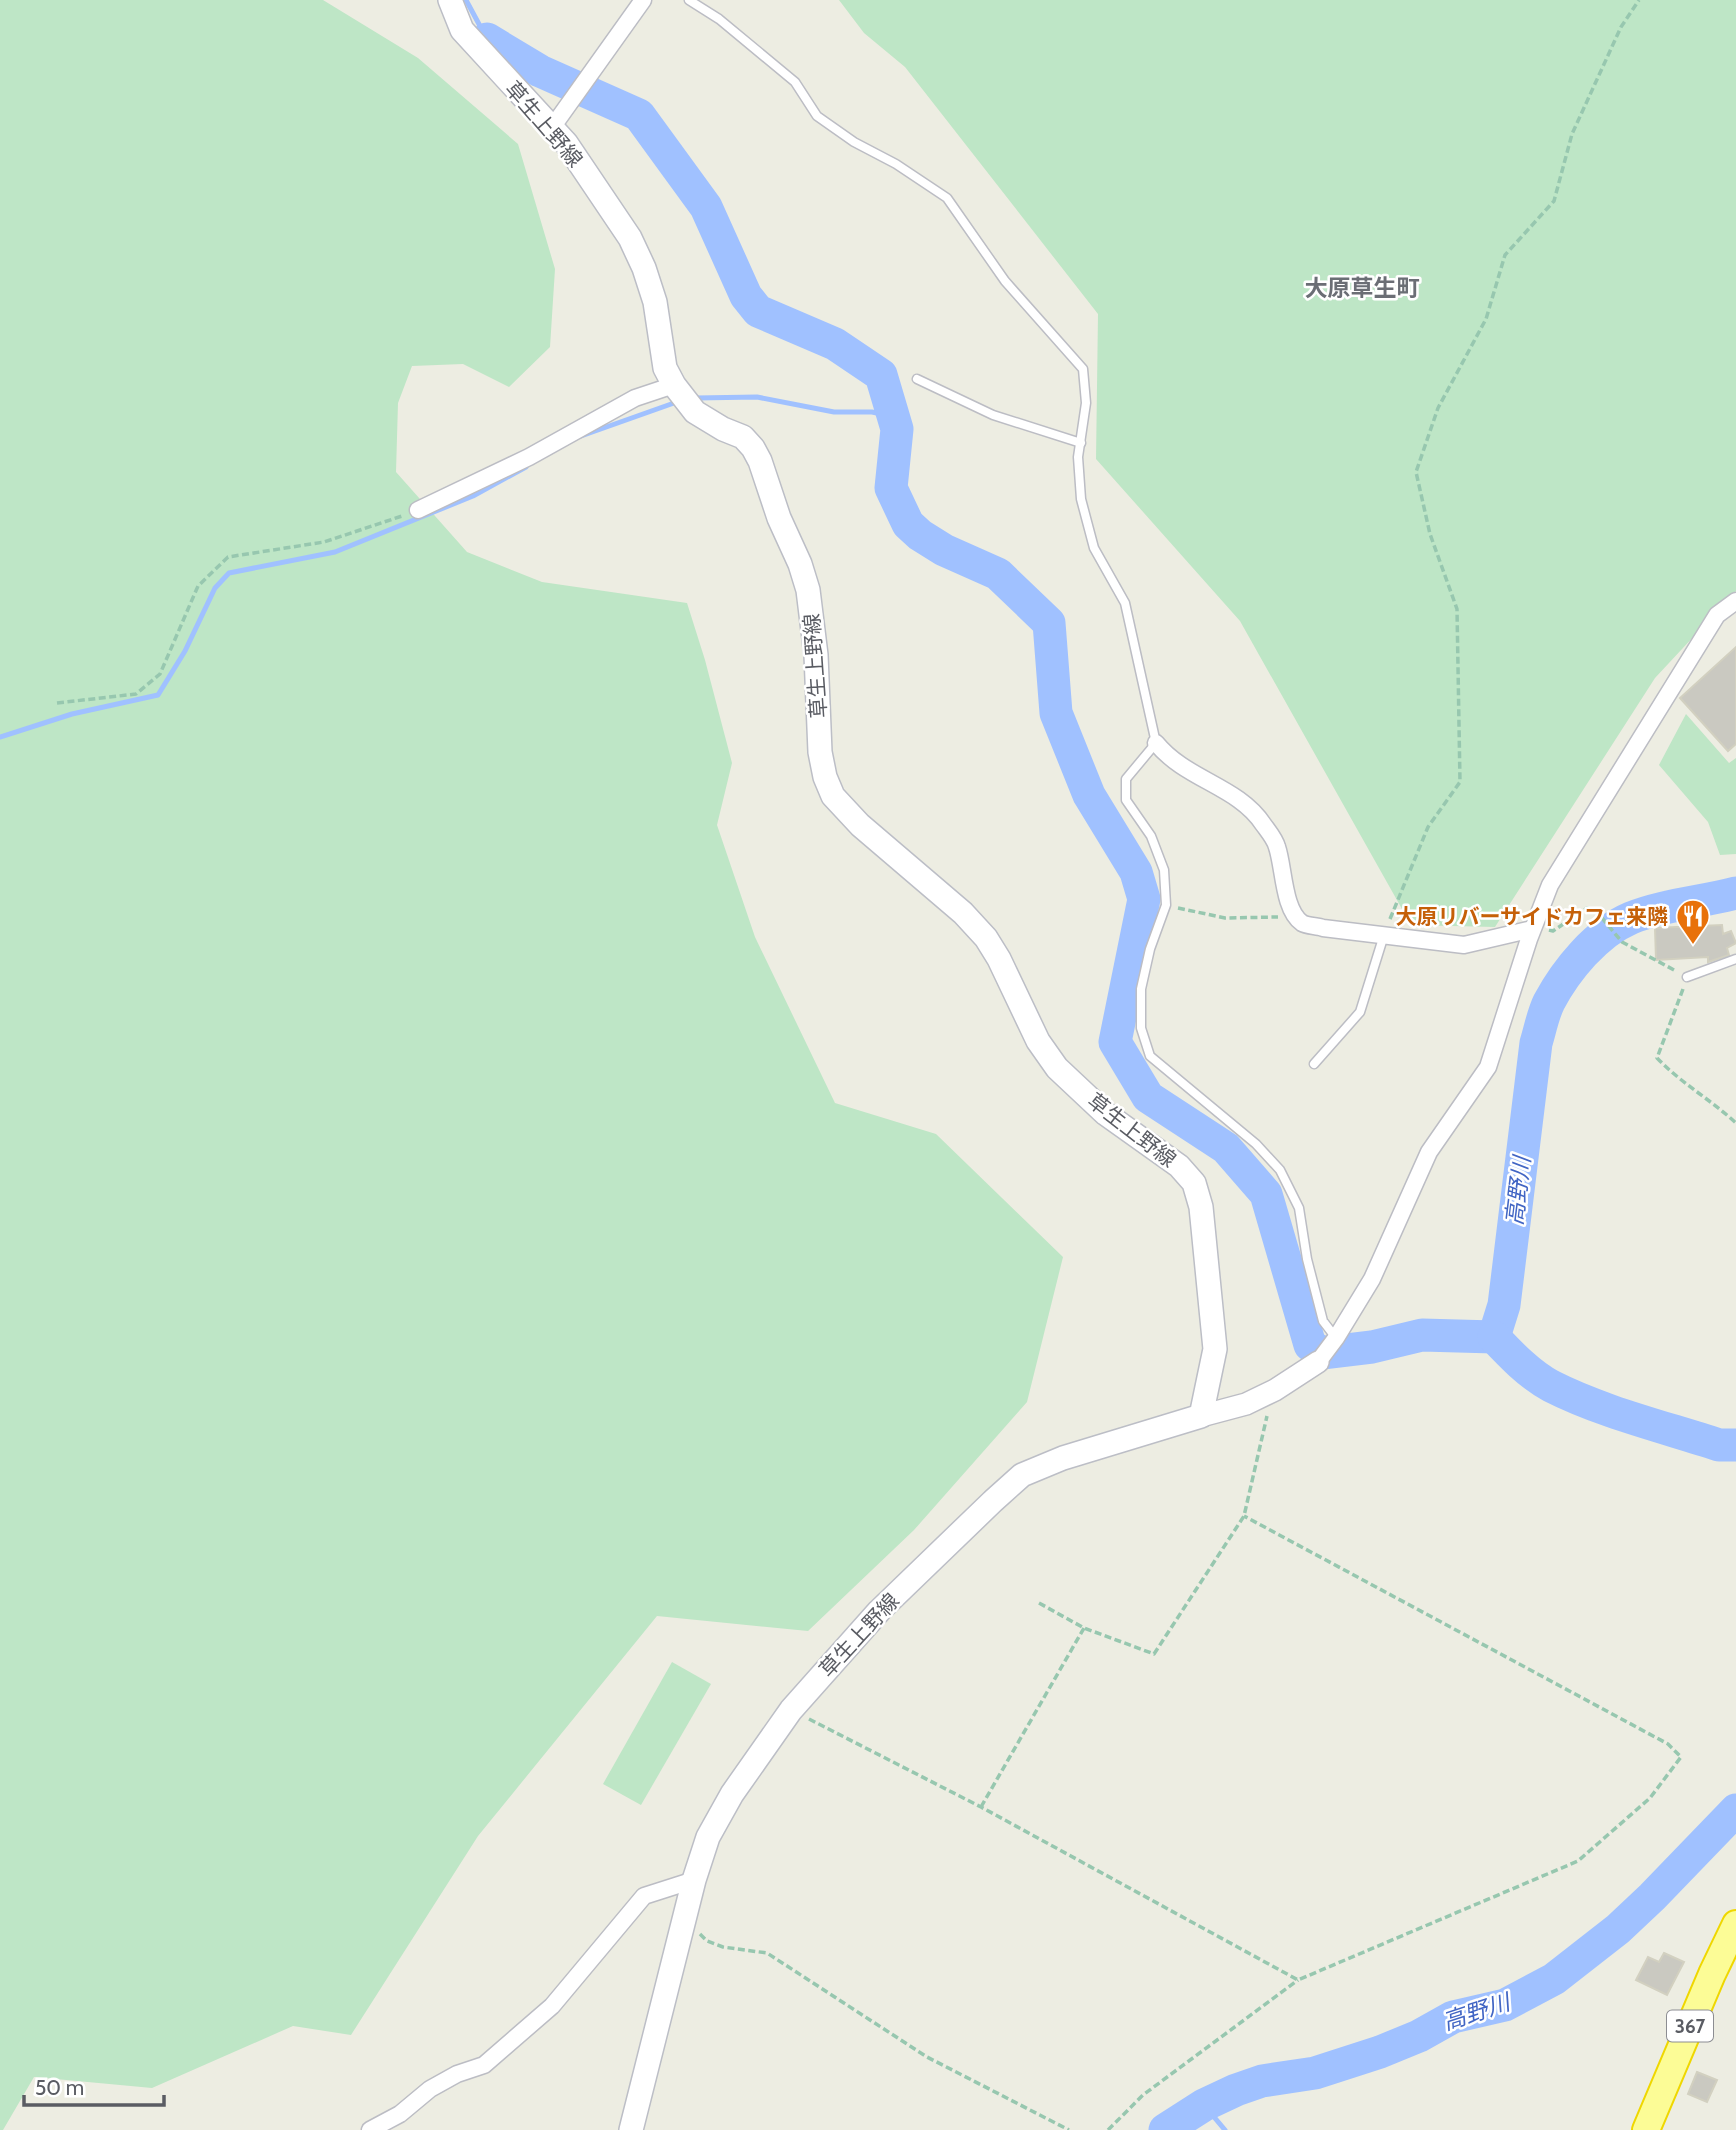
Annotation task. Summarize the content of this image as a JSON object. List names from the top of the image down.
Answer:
{
  "streets": {
    "highway": ["367"],
    "main road": ["草生上野線"]
  },
  "districts": ["大原草生町"],
  "water": ["高野川"],
  "places": {
    "restaurant": ["大原リバーサイドカフェ来隣"]
  },
  "scale_bar": "50 m"
}
